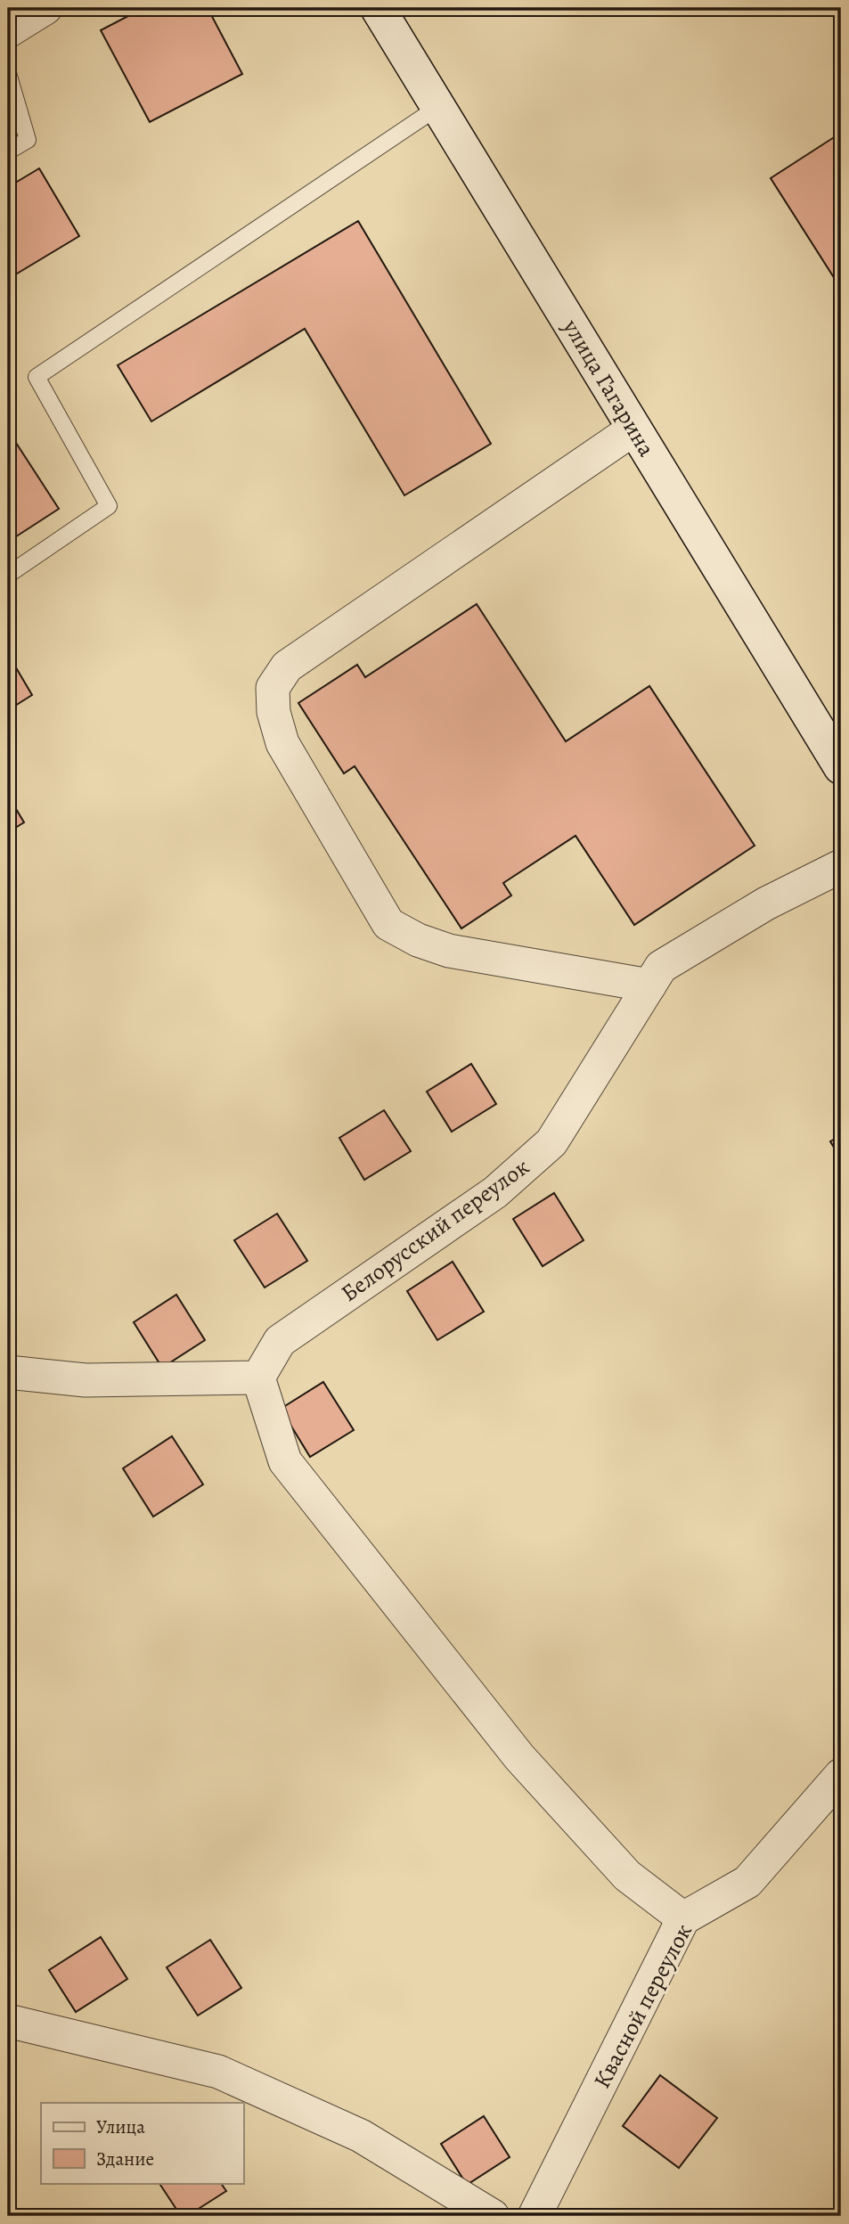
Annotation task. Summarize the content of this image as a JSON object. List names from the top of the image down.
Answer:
{
  "streets": {
    "street": ["улица Гагарина", "Белорусский переулок", "Квасной переулок"]
  },
  "legend": ["Улица", "Здание"]
}
